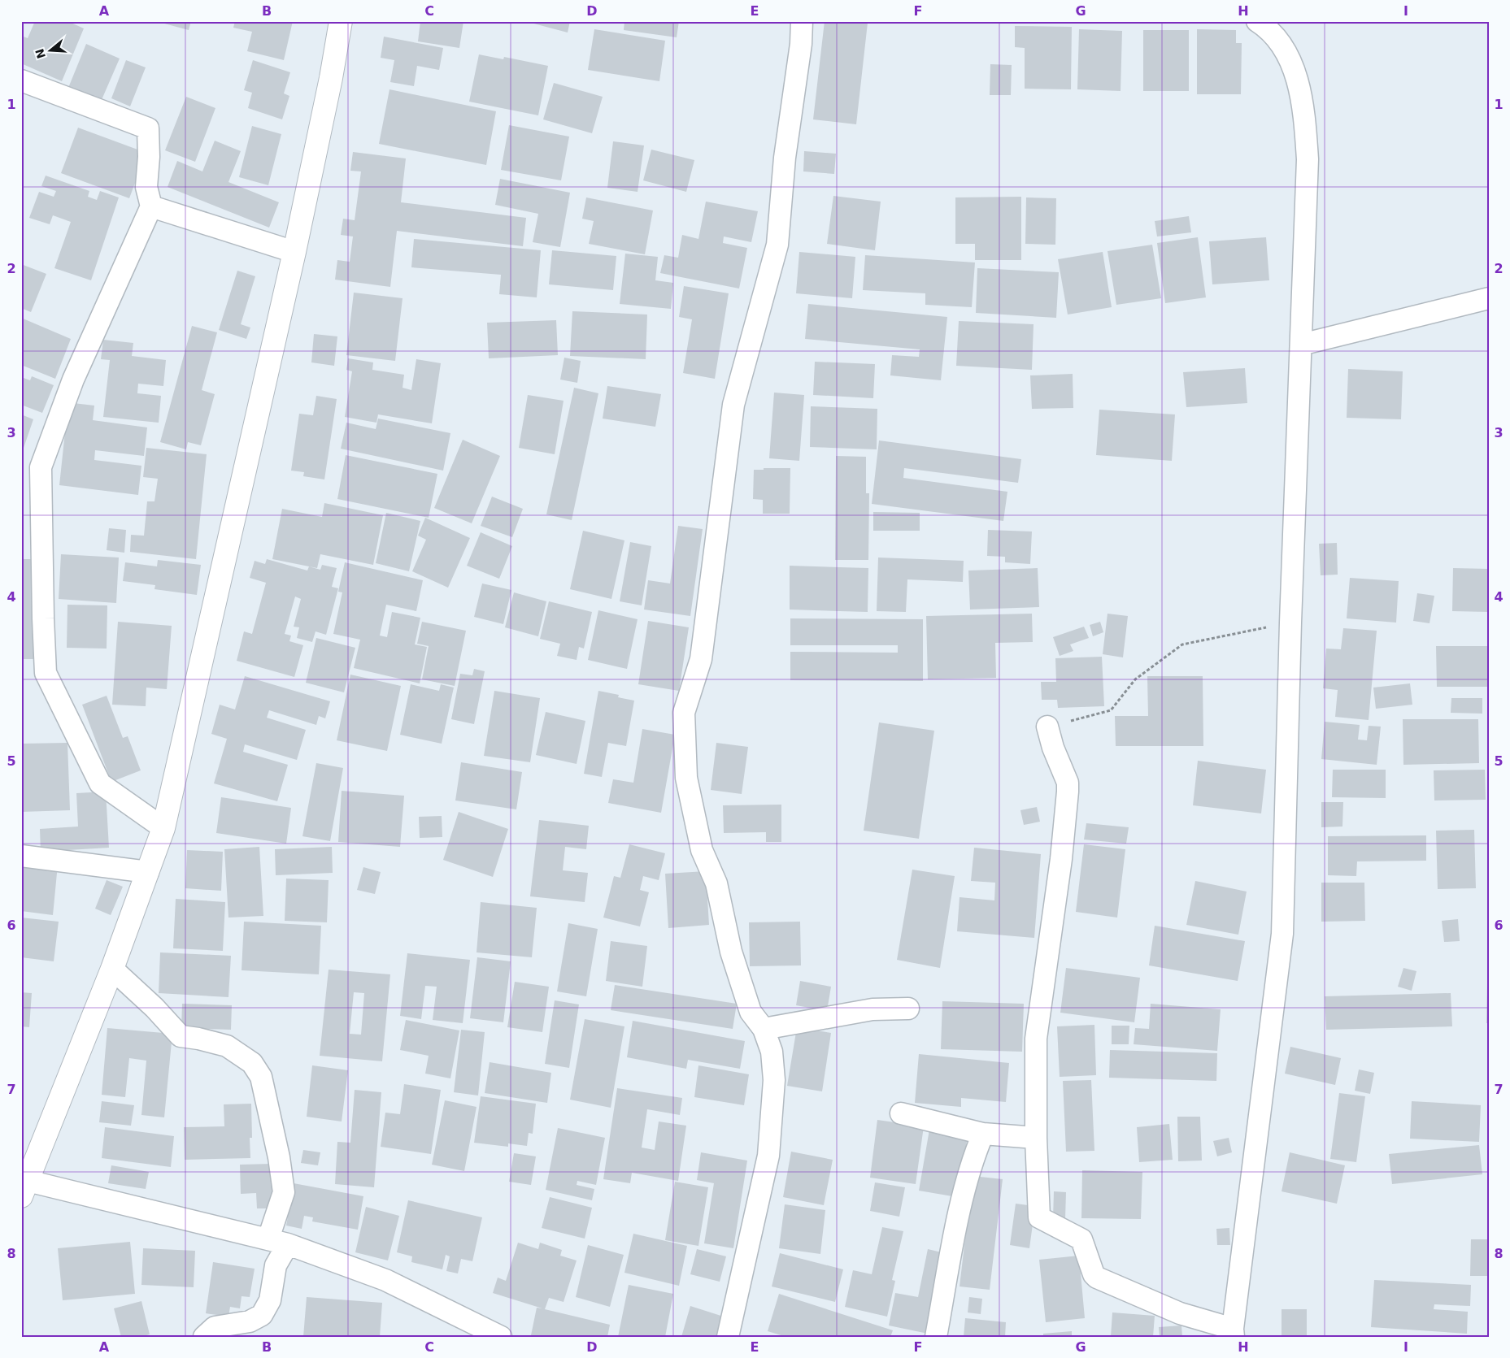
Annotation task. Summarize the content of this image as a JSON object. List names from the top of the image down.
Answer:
{
  "north": "left",
  "grid": {
    "columns": [
      "A",
      "B",
      "C",
      "D",
      "E",
      "F",
      "G",
      "H",
      "I"
    ],
    "rows": [
      "1",
      "2",
      "3",
      "4",
      "5",
      "6",
      "7",
      "8"
    ]
  }
}
